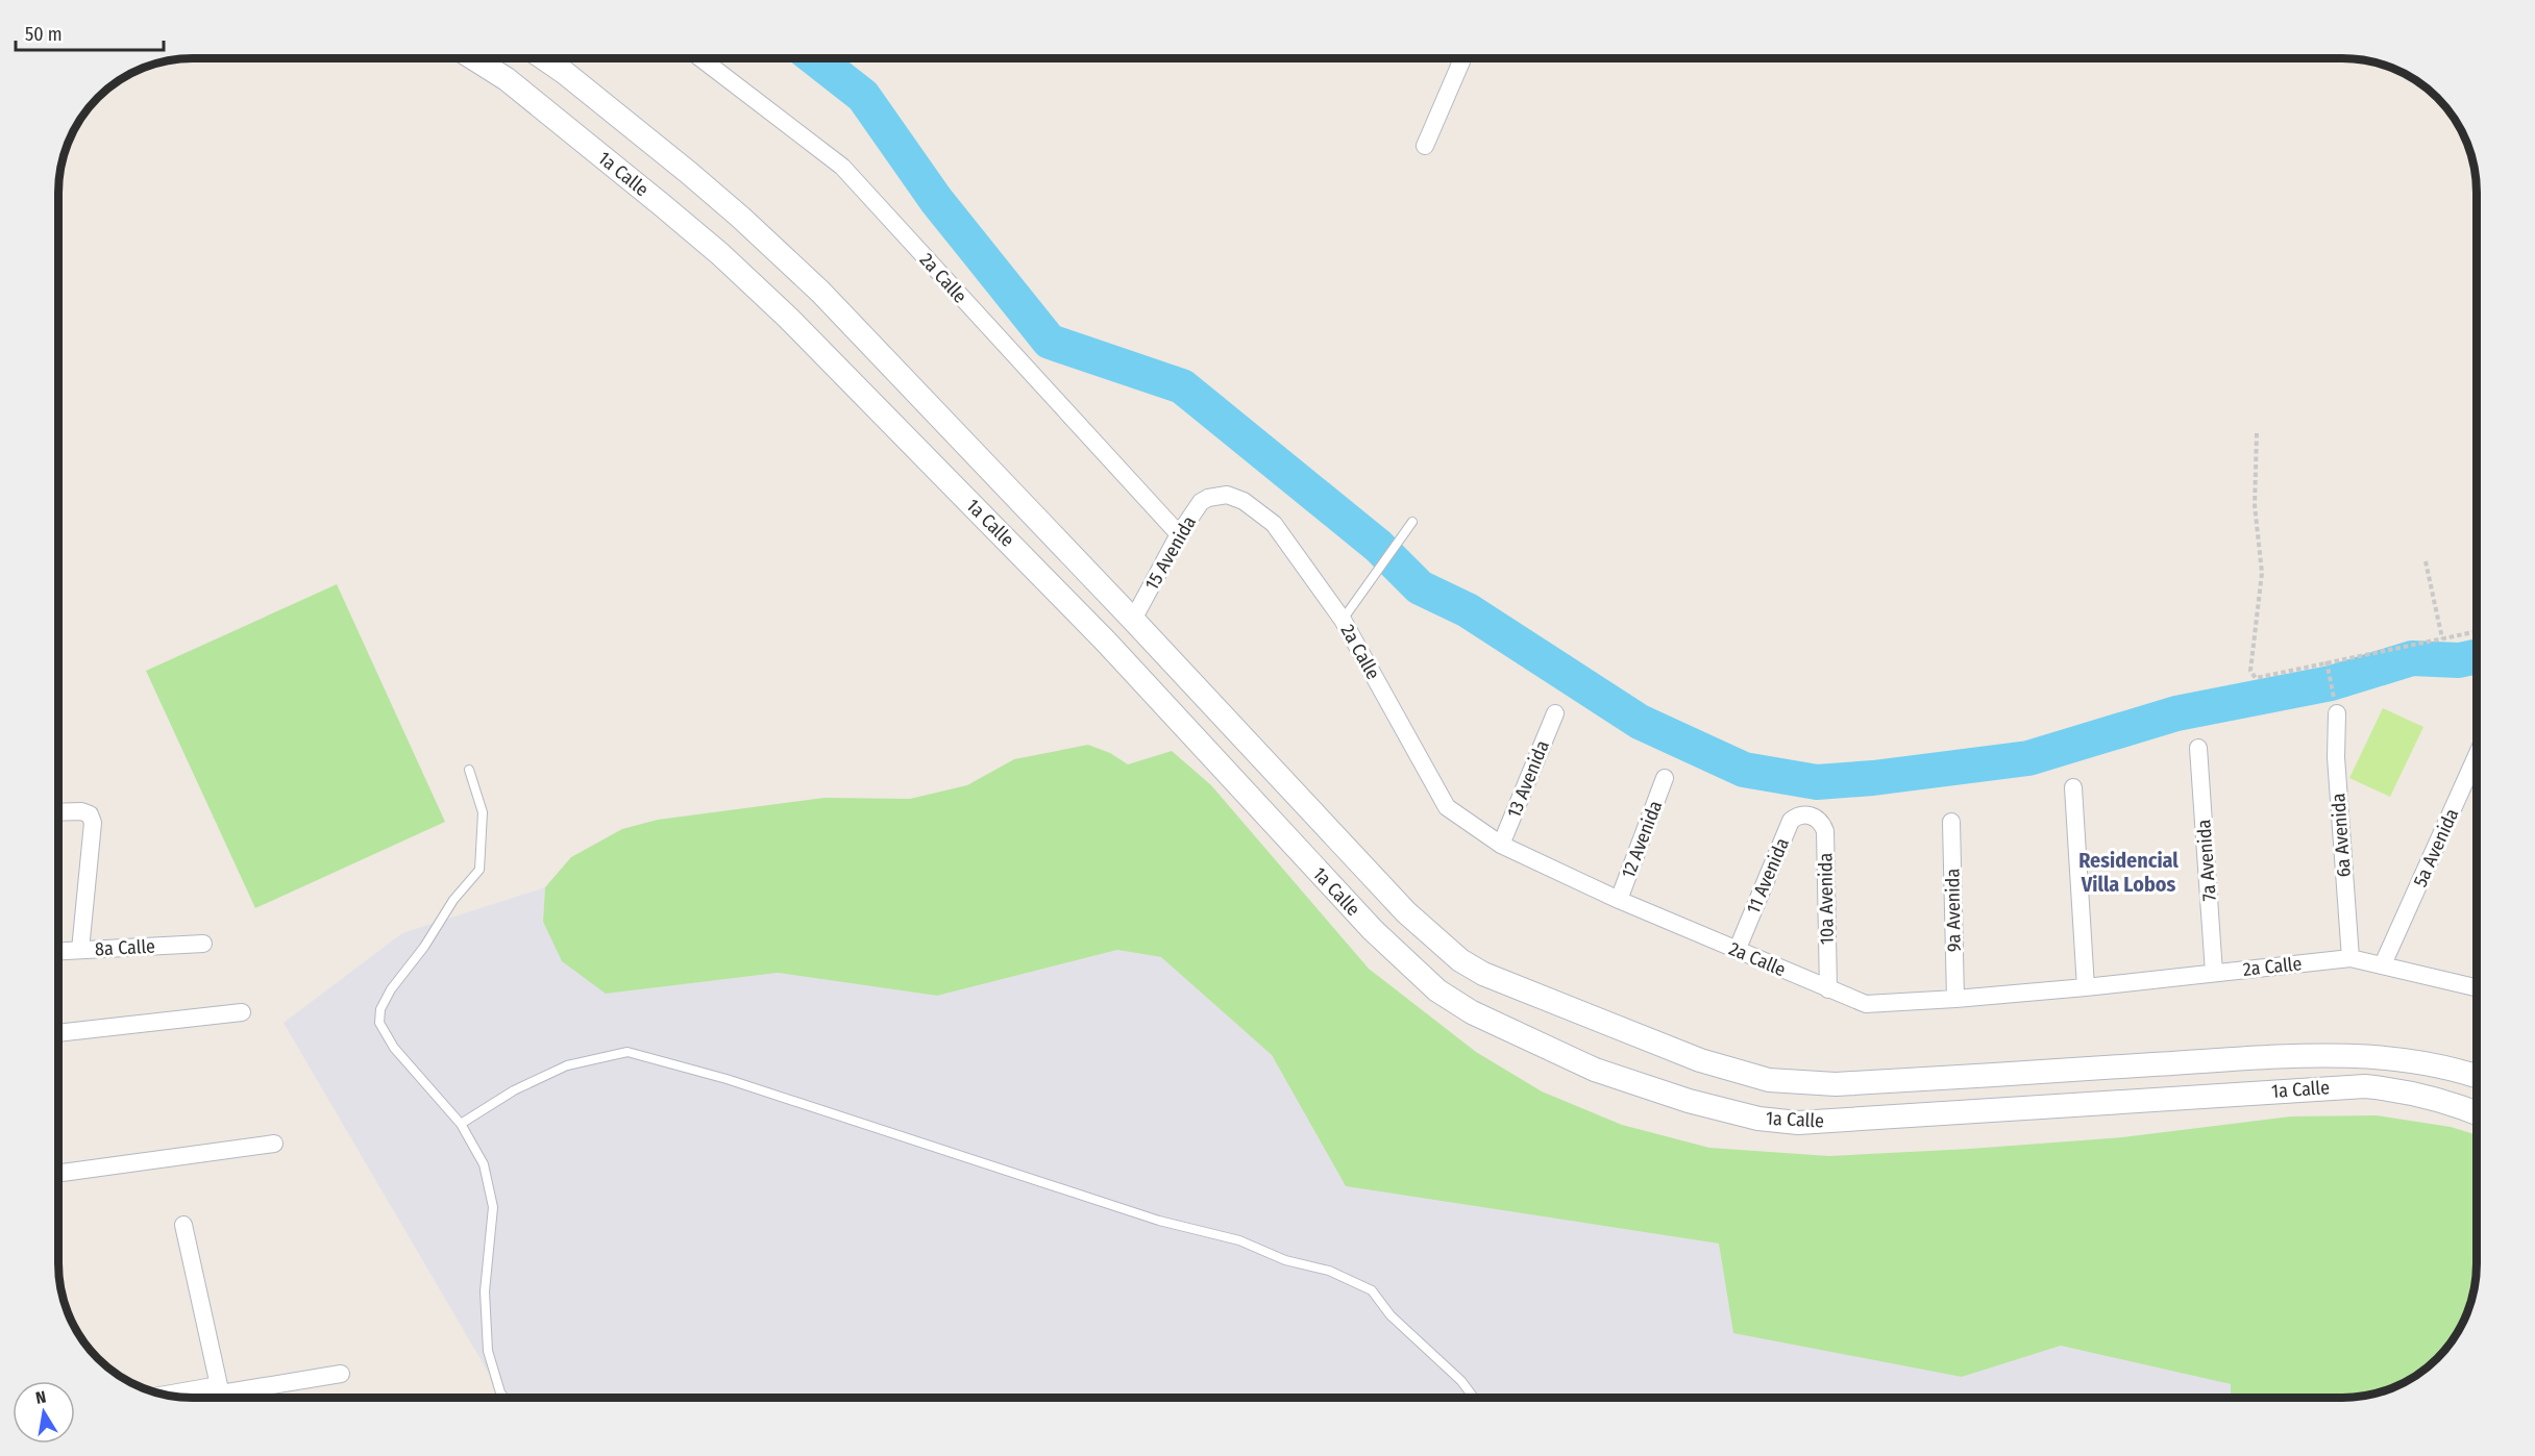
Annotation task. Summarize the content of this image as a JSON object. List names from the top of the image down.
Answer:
{
  "streets": {
    "main road": ["1a Calle"],
    "street": [
      "2a Calle",
      "15 Avenida",
      "13 Avenida",
      "6a Avenida",
      "12 Avenida",
      "5a Avenida",
      "7a Avenida",
      "11 Avenida",
      "10a Avenida",
      "9a Avenida",
      "8a Calle"
    ]
  },
  "crossings": [
    ["1a Calle", "15 Avenida"],
    ["2a Calle", "15 Avenida"],
    ["2a Calle", "13 Avenida"],
    ["2a Calle", "6a Avenida"],
    ["2a Calle", "12 Avenida"],
    ["2a Calle", "5a Avenida"],
    ["2a Calle", "7a Avenida"],
    ["2a Calle", "11 Avenida"],
    ["2a Calle", "10a Avenida"],
    ["2a Calle", "9a Avenida"],
    ["11 Avenida", "10a Avenida"]
  ],
  "districts": ["Residencial Villa Lobos"],
  "scale_bar": "50 m",
  "north": "top"
}
